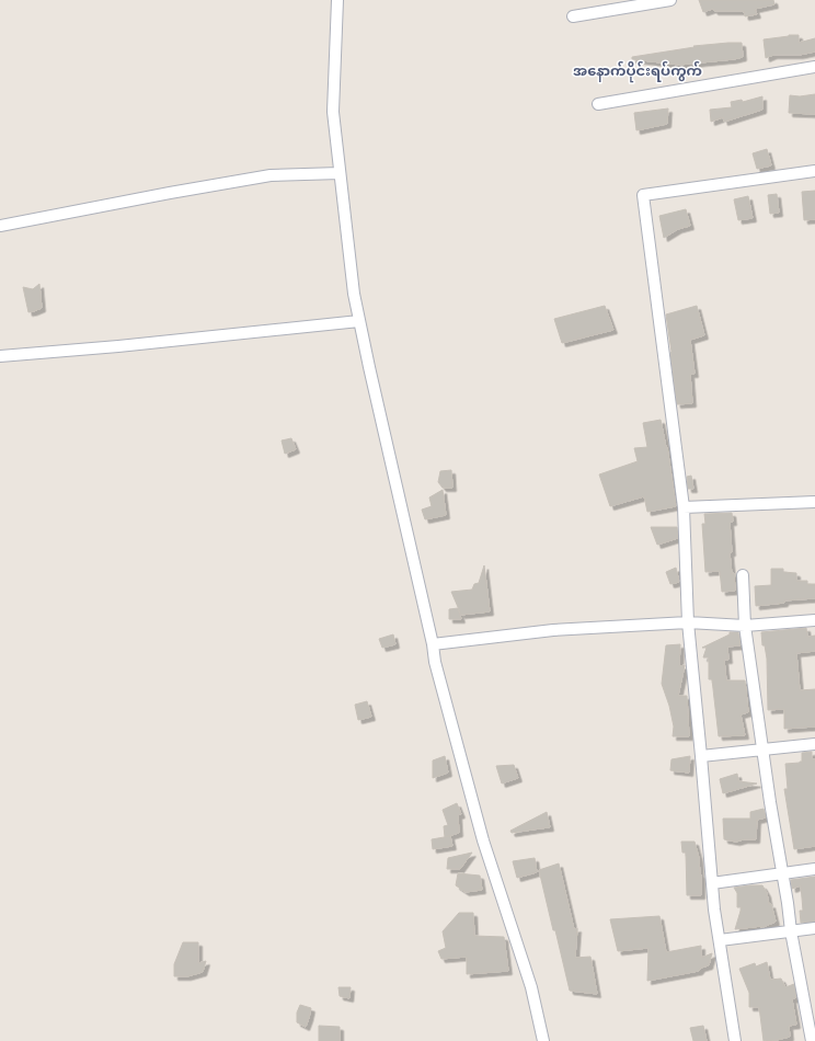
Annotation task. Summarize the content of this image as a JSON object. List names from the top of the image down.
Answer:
{
  "districts": ["အနောက်ပိုင်းရပ်ကွက်"]
}
